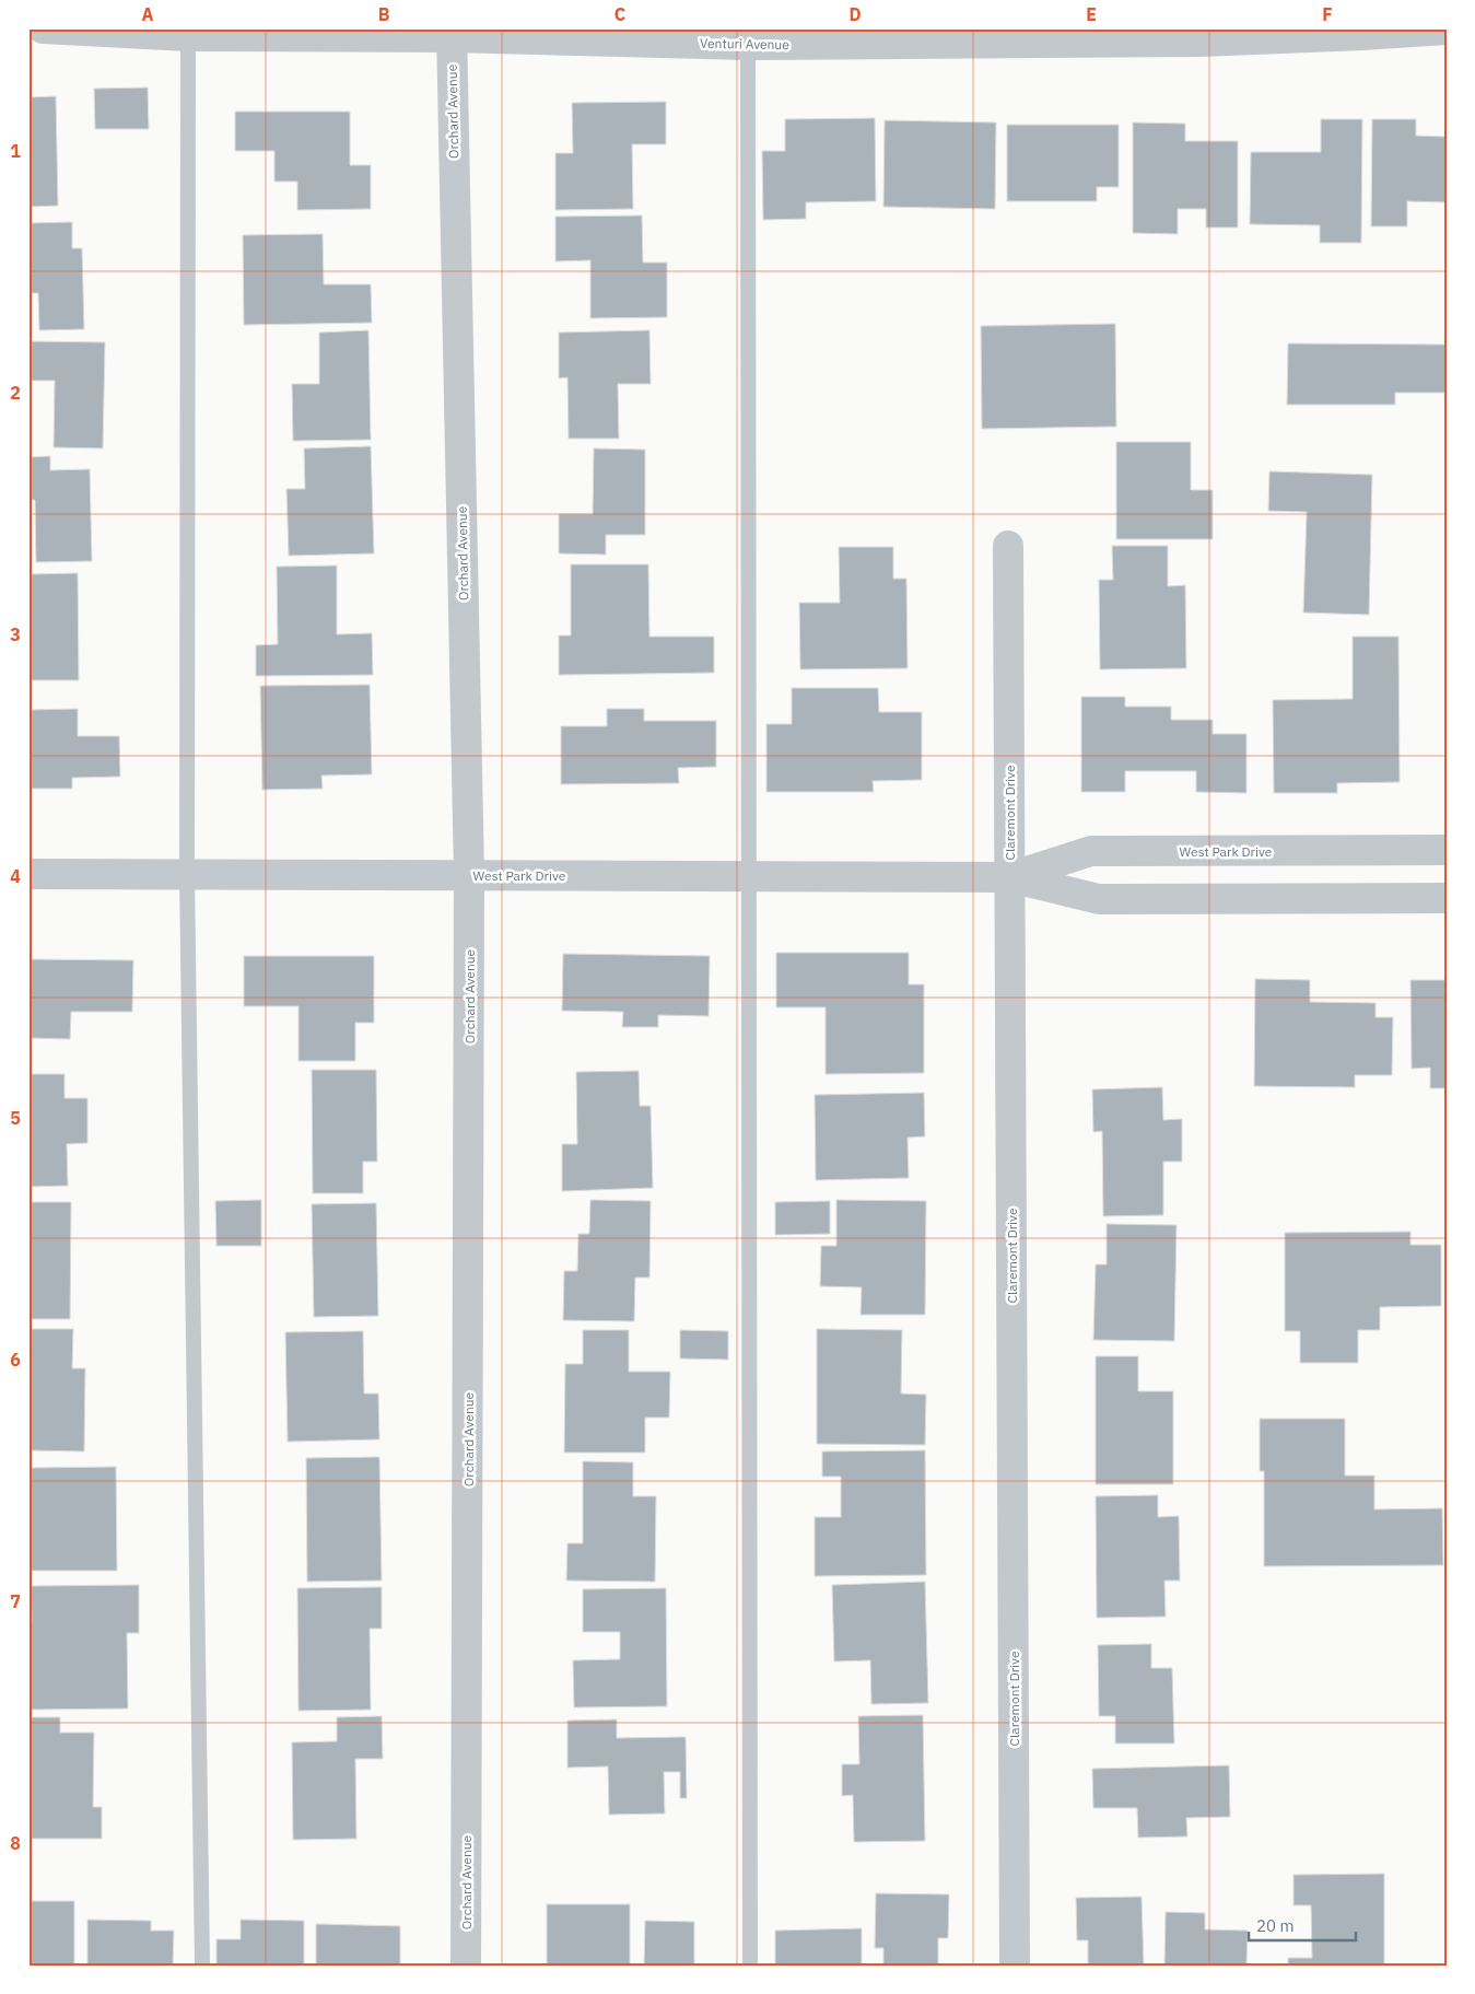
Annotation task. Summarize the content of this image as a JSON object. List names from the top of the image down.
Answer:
{
  "streets": {
    "street": [
      "Venturi Avenue",
      "Orchard Avenue",
      "Claremont Drive",
      "West Park Drive"
    ]
  },
  "crossings": [
    ["Venturi Avenue", "Orchard Avenue"],
    ["Orchard Avenue", "West Park Drive"],
    ["Claremont Drive", "West Park Drive"]
  ],
  "scale_bar": "20 m",
  "grid": {
    "columns": [
      "A",
      "B",
      "C",
      "D",
      "E",
      "F"
    ],
    "rows": [
      "1",
      "2",
      "3",
      "4",
      "5",
      "6",
      "7",
      "8"
    ]
  }
}
